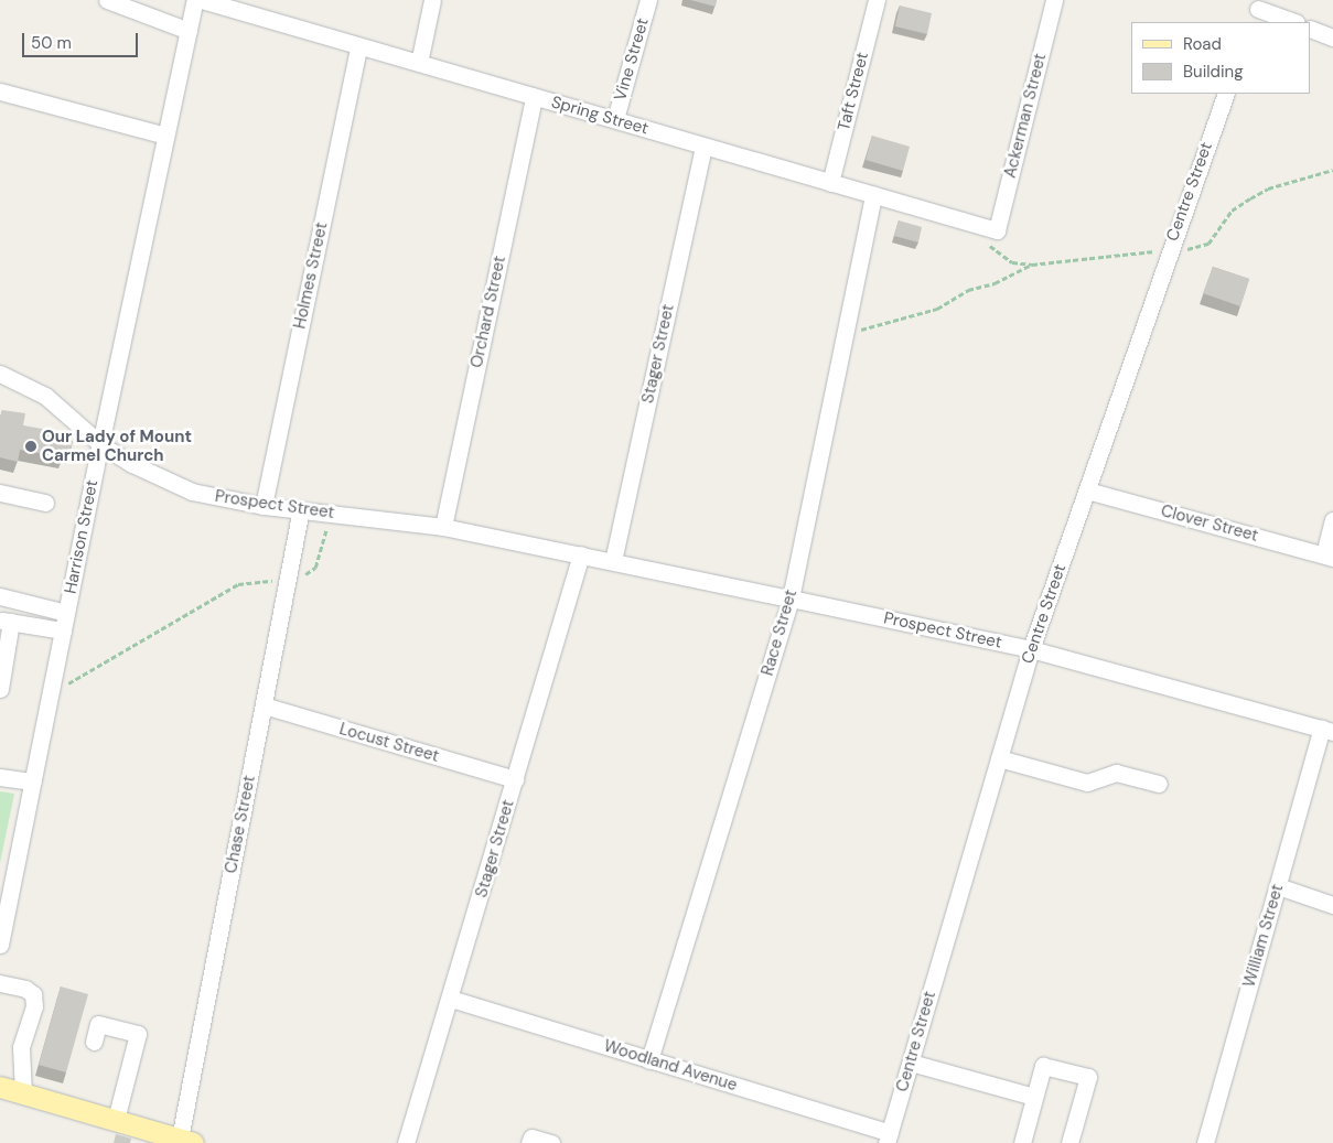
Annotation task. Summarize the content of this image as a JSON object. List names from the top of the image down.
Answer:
{
  "streets": {
    "street": [
      "Vine Street",
      "Taft Street",
      "Spring Street",
      "Ackerman Street",
      "Centre Street",
      "Holmes Street",
      "Orchard Street",
      "Stager Street",
      "Prospect Street",
      "Clover Street",
      "Harrison Street",
      "Race Street",
      "Locust Street",
      "Chase Street",
      "William Street",
      "Woodland Avenue"
    ]
  },
  "crossings": [
    ["Vine Street", "Spring Street"],
    ["Taft Street", "Spring Street"],
    ["Spring Street", "Ackerman Street"],
    ["Spring Street", "Holmes Street"],
    ["Spring Street", "Orchard Street"],
    ["Spring Street", "Stager Street"],
    ["Spring Street", "Race Street"],
    ["Centre Street", "Prospect Street"],
    ["Centre Street", "Clover Street"],
    ["Centre Street", "Woodland Avenue"],
    ["Holmes Street", "Prospect Street"],
    ["Orchard Street", "Prospect Street"],
    ["Stager Street", "Prospect Street"],
    ["Stager Street", "Locust Street"],
    ["Stager Street", "Woodland Avenue"],
    ["Prospect Street", "Harrison Street"],
    ["Prospect Street", "Race Street"],
    ["Prospect Street", "Chase Street"],
    ["Prospect Street", "William Street"],
    ["Race Street", "Woodland Avenue"],
    ["Locust Street", "Chase Street"]
  ],
  "places": ["Our Lady of Mount Carmel Church"],
  "legend": ["Road", "Building"],
  "scale_bar": "50 m"
}
